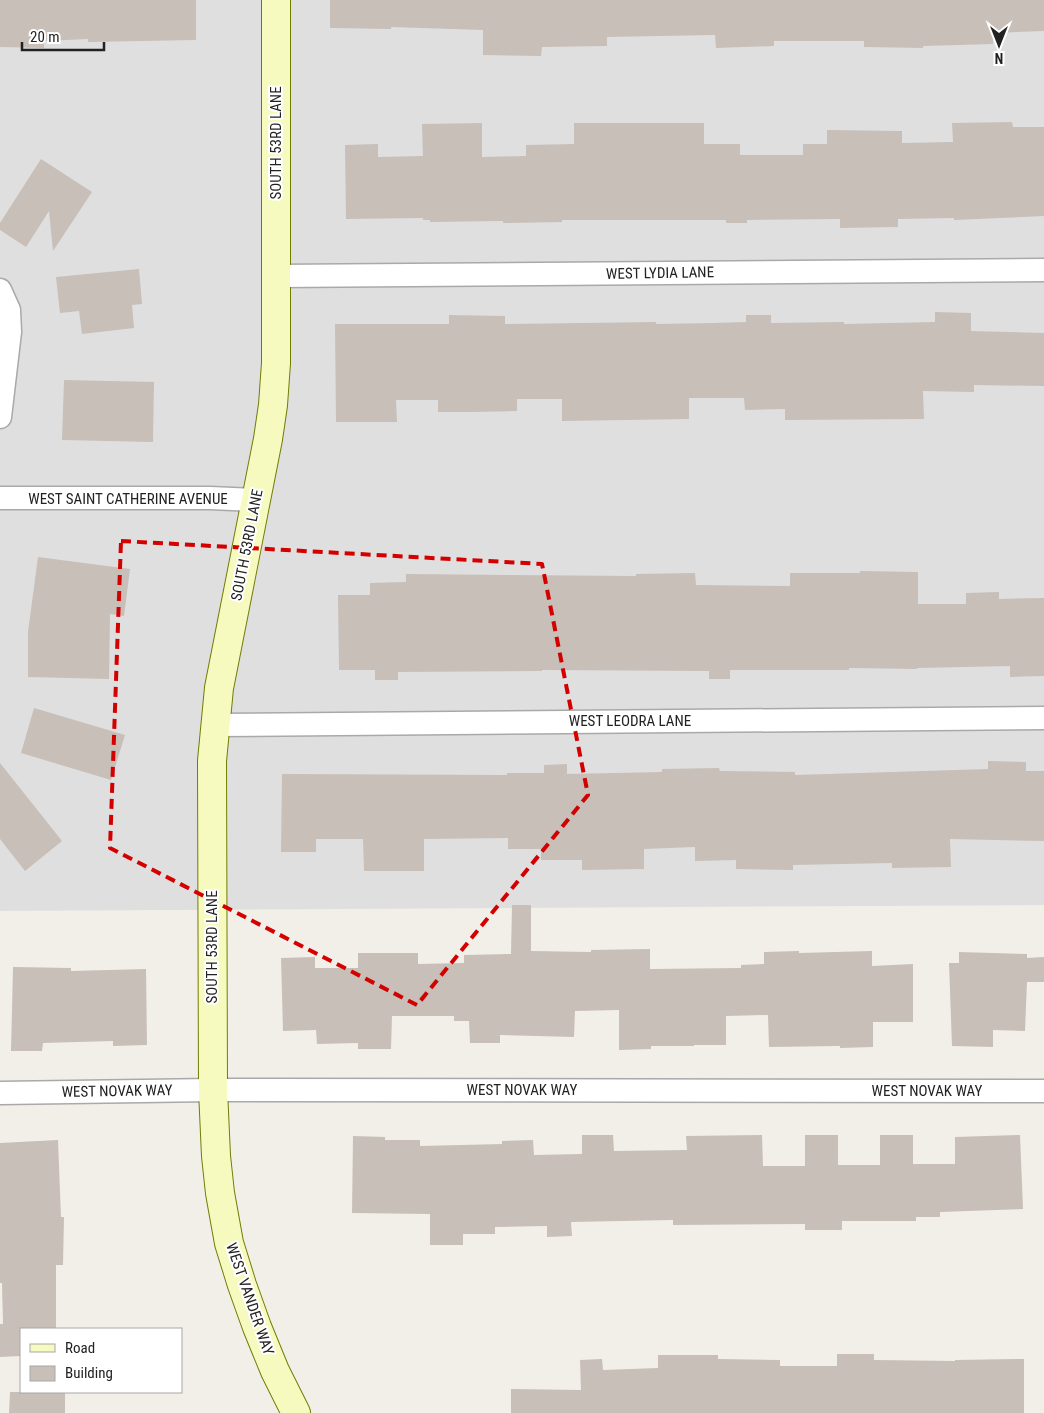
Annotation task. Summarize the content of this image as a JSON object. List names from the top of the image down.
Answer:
{
  "streets": {
    "street": [
      "SOUTH 53RD LANE",
      "WEST LYDIA LANE",
      "WEST SAINT CATHERINE AVENUE",
      "WEST LEODRA LANE",
      "WEST NOVAK WAY",
      "WEST VANDER WAY"
    ]
  },
  "crossings": [
    ["SOUTH 53RD LANE", "WEST LYDIA LANE"],
    ["SOUTH 53RD LANE", "WEST SAINT CATHERINE AVENUE"],
    ["SOUTH 53RD LANE", "WEST LEODRA LANE"],
    ["SOUTH 53RD LANE", "WEST NOVAK WAY"],
    ["SOUTH 53RD LANE", "WEST VANDER WAY"],
    ["WEST NOVAK WAY", "WEST VANDER WAY"]
  ],
  "legend": ["Road", "Building"],
  "scale_bar": "20 m",
  "north": "bottom"
}
